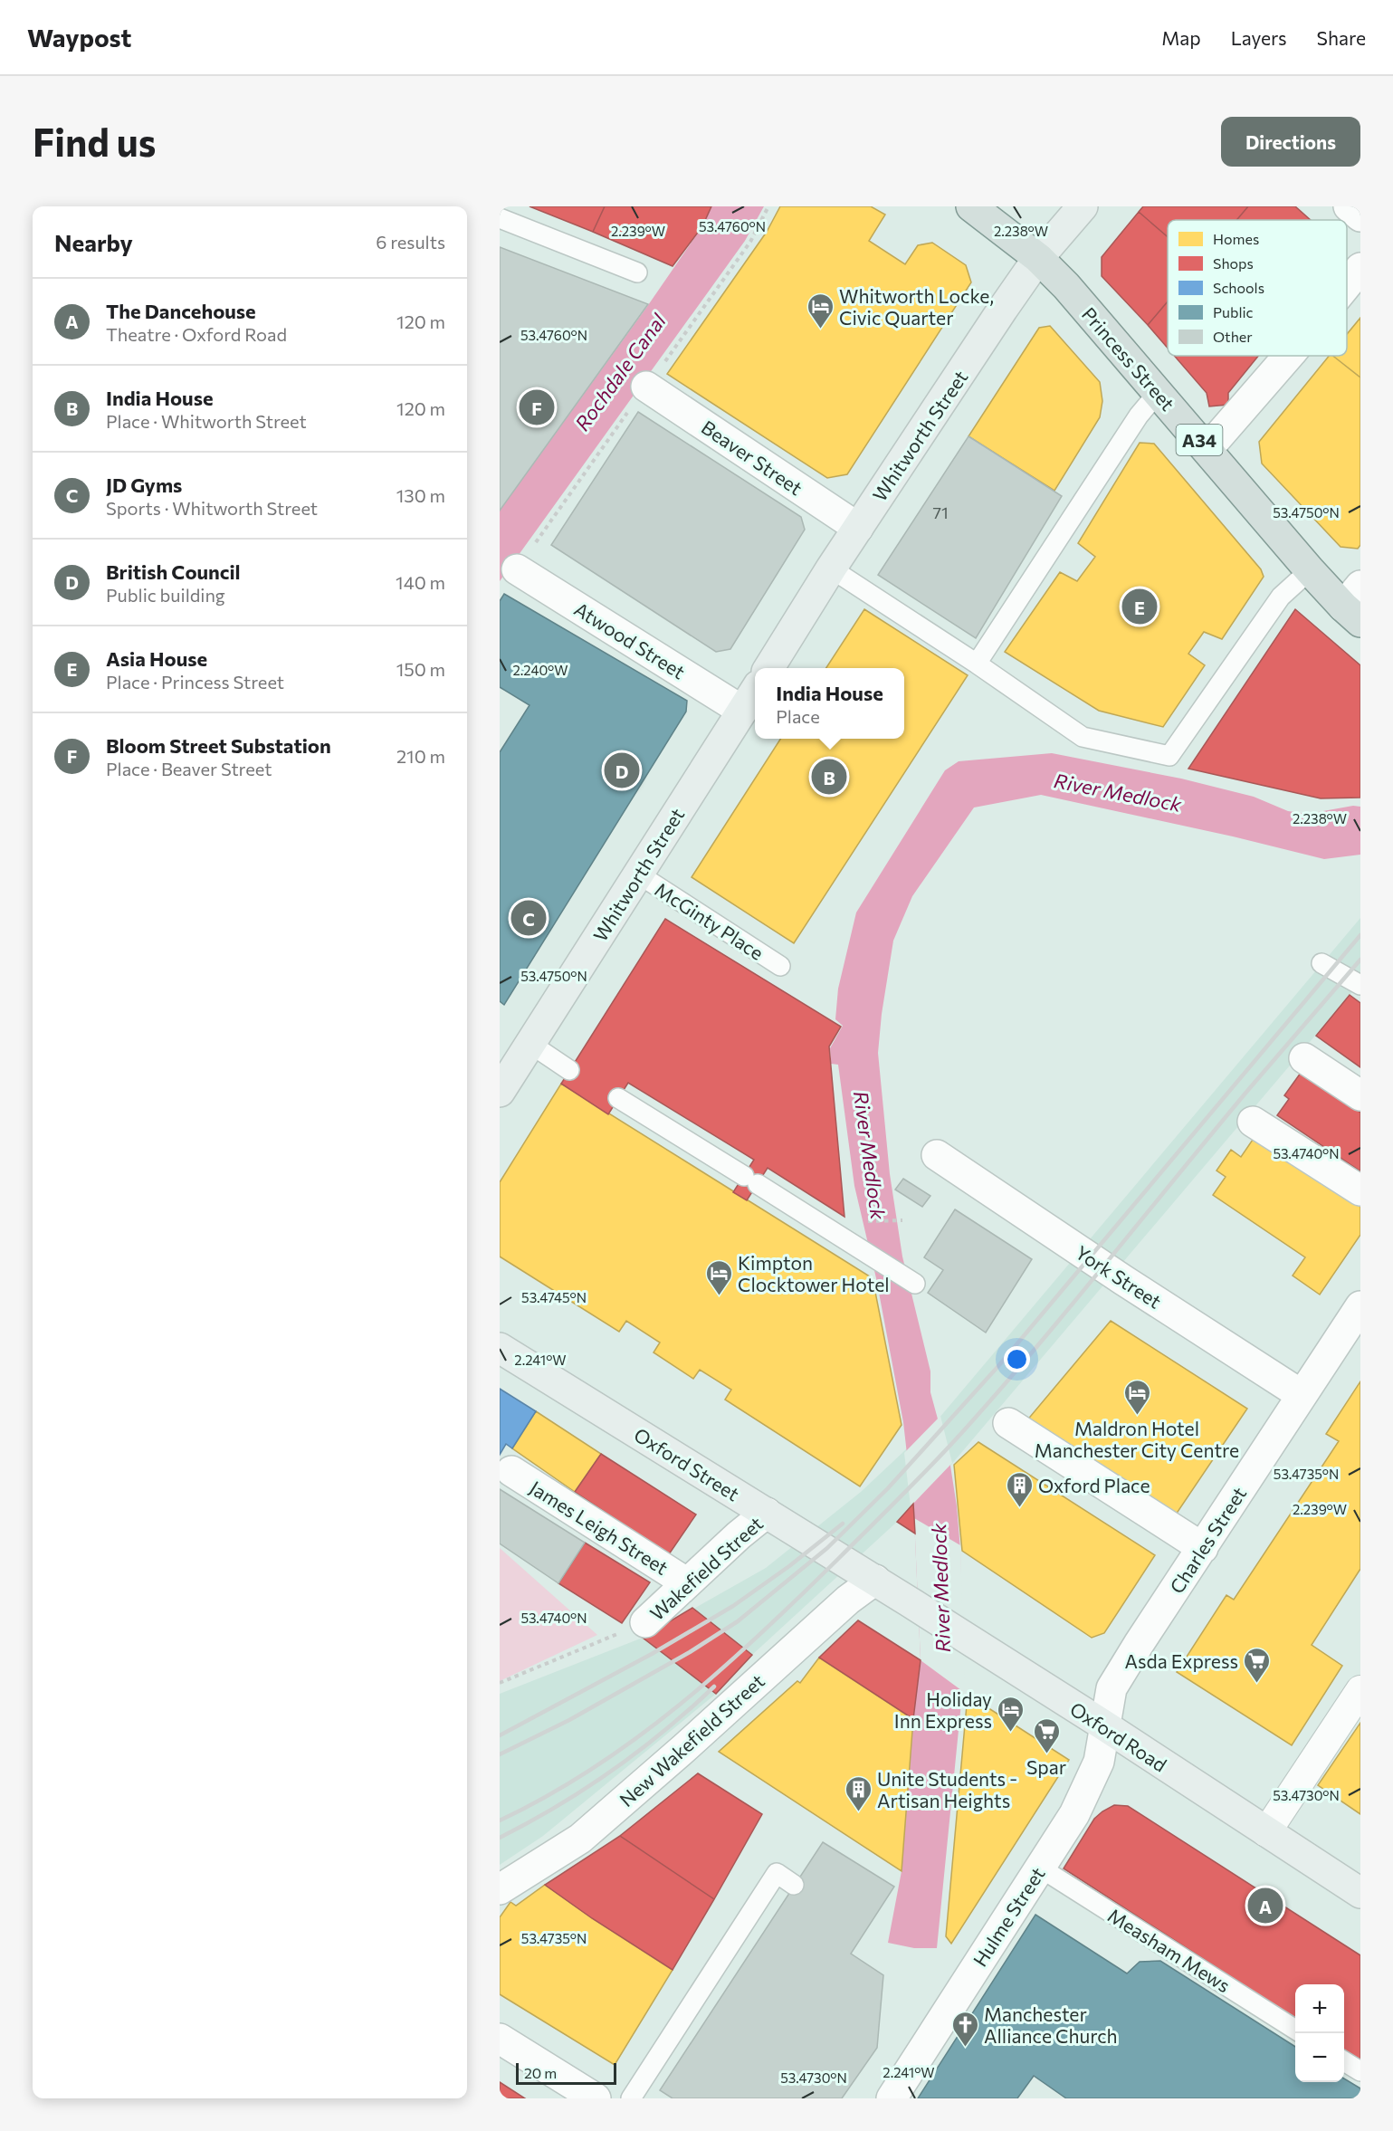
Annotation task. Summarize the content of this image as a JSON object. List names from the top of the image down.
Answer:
{
  "streets": {
    "main road": [
      "Princess Street",
      "Whitworth Street",
      "A34",
      "Oxford Street",
      "Oxford Road"
    ],
    "street": [
      "Beaver Street",
      "Atwood Street",
      "York Street",
      "James Leigh Street",
      "Charles Street",
      "Wakefield Street",
      "New Wakefield Street",
      "Hulme Street"
    ],
    "lane": ["McGinty Place", "Measham Mews"]
  },
  "crossings": [
    ["Princess Street", "Whitworth Street"],
    ["Whitworth Street", "Beaver Street"],
    ["Whitworth Street", "Atwood Street"],
    ["Whitworth Street", "McGinty Place"],
    ["York Street", "Charles Street"],
    ["Oxford Street", "Wakefield Street"],
    ["Oxford Street", "Oxford Road"],
    ["Oxford Street", "New Wakefield Street"],
    ["James Leigh Street", "Wakefield Street"],
    ["Charles Street", "Oxford Road"],
    ["Charles Street", "Hulme Street"],
    ["Oxford Road", "New Wakefield Street"],
    ["Oxford Road", "Hulme Street"],
    ["Hulme Street", "Measham Mews"]
  ],
  "water": ["Rochdale Canal", "River Medlock"],
  "places": {
    "hotel": [
      "Whitworth Locke, Civic Quarter",
      "Kimpton Clocktower Hotel",
      "Maldron Hotel Manchester City Centre",
      "Holiday Inn Express"
    ],
    "building": ["Oxford Place", "Unite Students - Artisan Heights"],
    "supermarket": ["Asda Express", "Spar"],
    "church": ["Manchester Alliance Church"]
  },
  "house_numbers": ["71"],
  "legend": [
    "Homes",
    "Shops",
    "Schools",
    "Public",
    "Other"
  ],
  "scale_bar": "20 m",
  "page": {
    "header": "Waypost",
    "nav": ["Map", "Layers", "Share"],
    "buttons": "Directions",
    "title": "Find us",
    "heading": ["Nearby", "6 results"],
    "list": [
      {
        "mark": "A",
        "name": "The Dancehouse",
        "note": "Theatre · Oxford Road",
        "value": "120 m"
      },
      {
        "mark": "B",
        "name": "India House",
        "note": "Place · Whitworth Street",
        "value": "120 m"
      },
      {
        "mark": "C",
        "name": "JD Gyms",
        "note": "Sports · Whitworth Street",
        "value": "130 m"
      },
      {
        "mark": "D",
        "name": "British Council",
        "note": "Public building",
        "value": "140 m"
      },
      {
        "mark": "E",
        "name": "Asia House",
        "note": "Place · Princess Street",
        "value": "150 m"
      },
      {
        "mark": "F",
        "name": "Bloom Street Substation",
        "note": "Place · Beaver Street",
        "value": "210 m"
      }
    ],
    "pins": [
      "F",
      "E",
      "D",
      "B",
      "C",
      "A"
    ],
    "popup": ["India House", "Place"],
    "map_buttons": ["+", "−"],
    "scale": "20 m"
  },
  "coordinates": [
    "53.4760°N",
    "2.239°W",
    "2.238°W",
    "53.4750°N",
    "2.240°W",
    "53.4740°N",
    "53.4745°N",
    "2.241°W",
    "53.4735°N",
    "53.4730°N"
  ]
}
